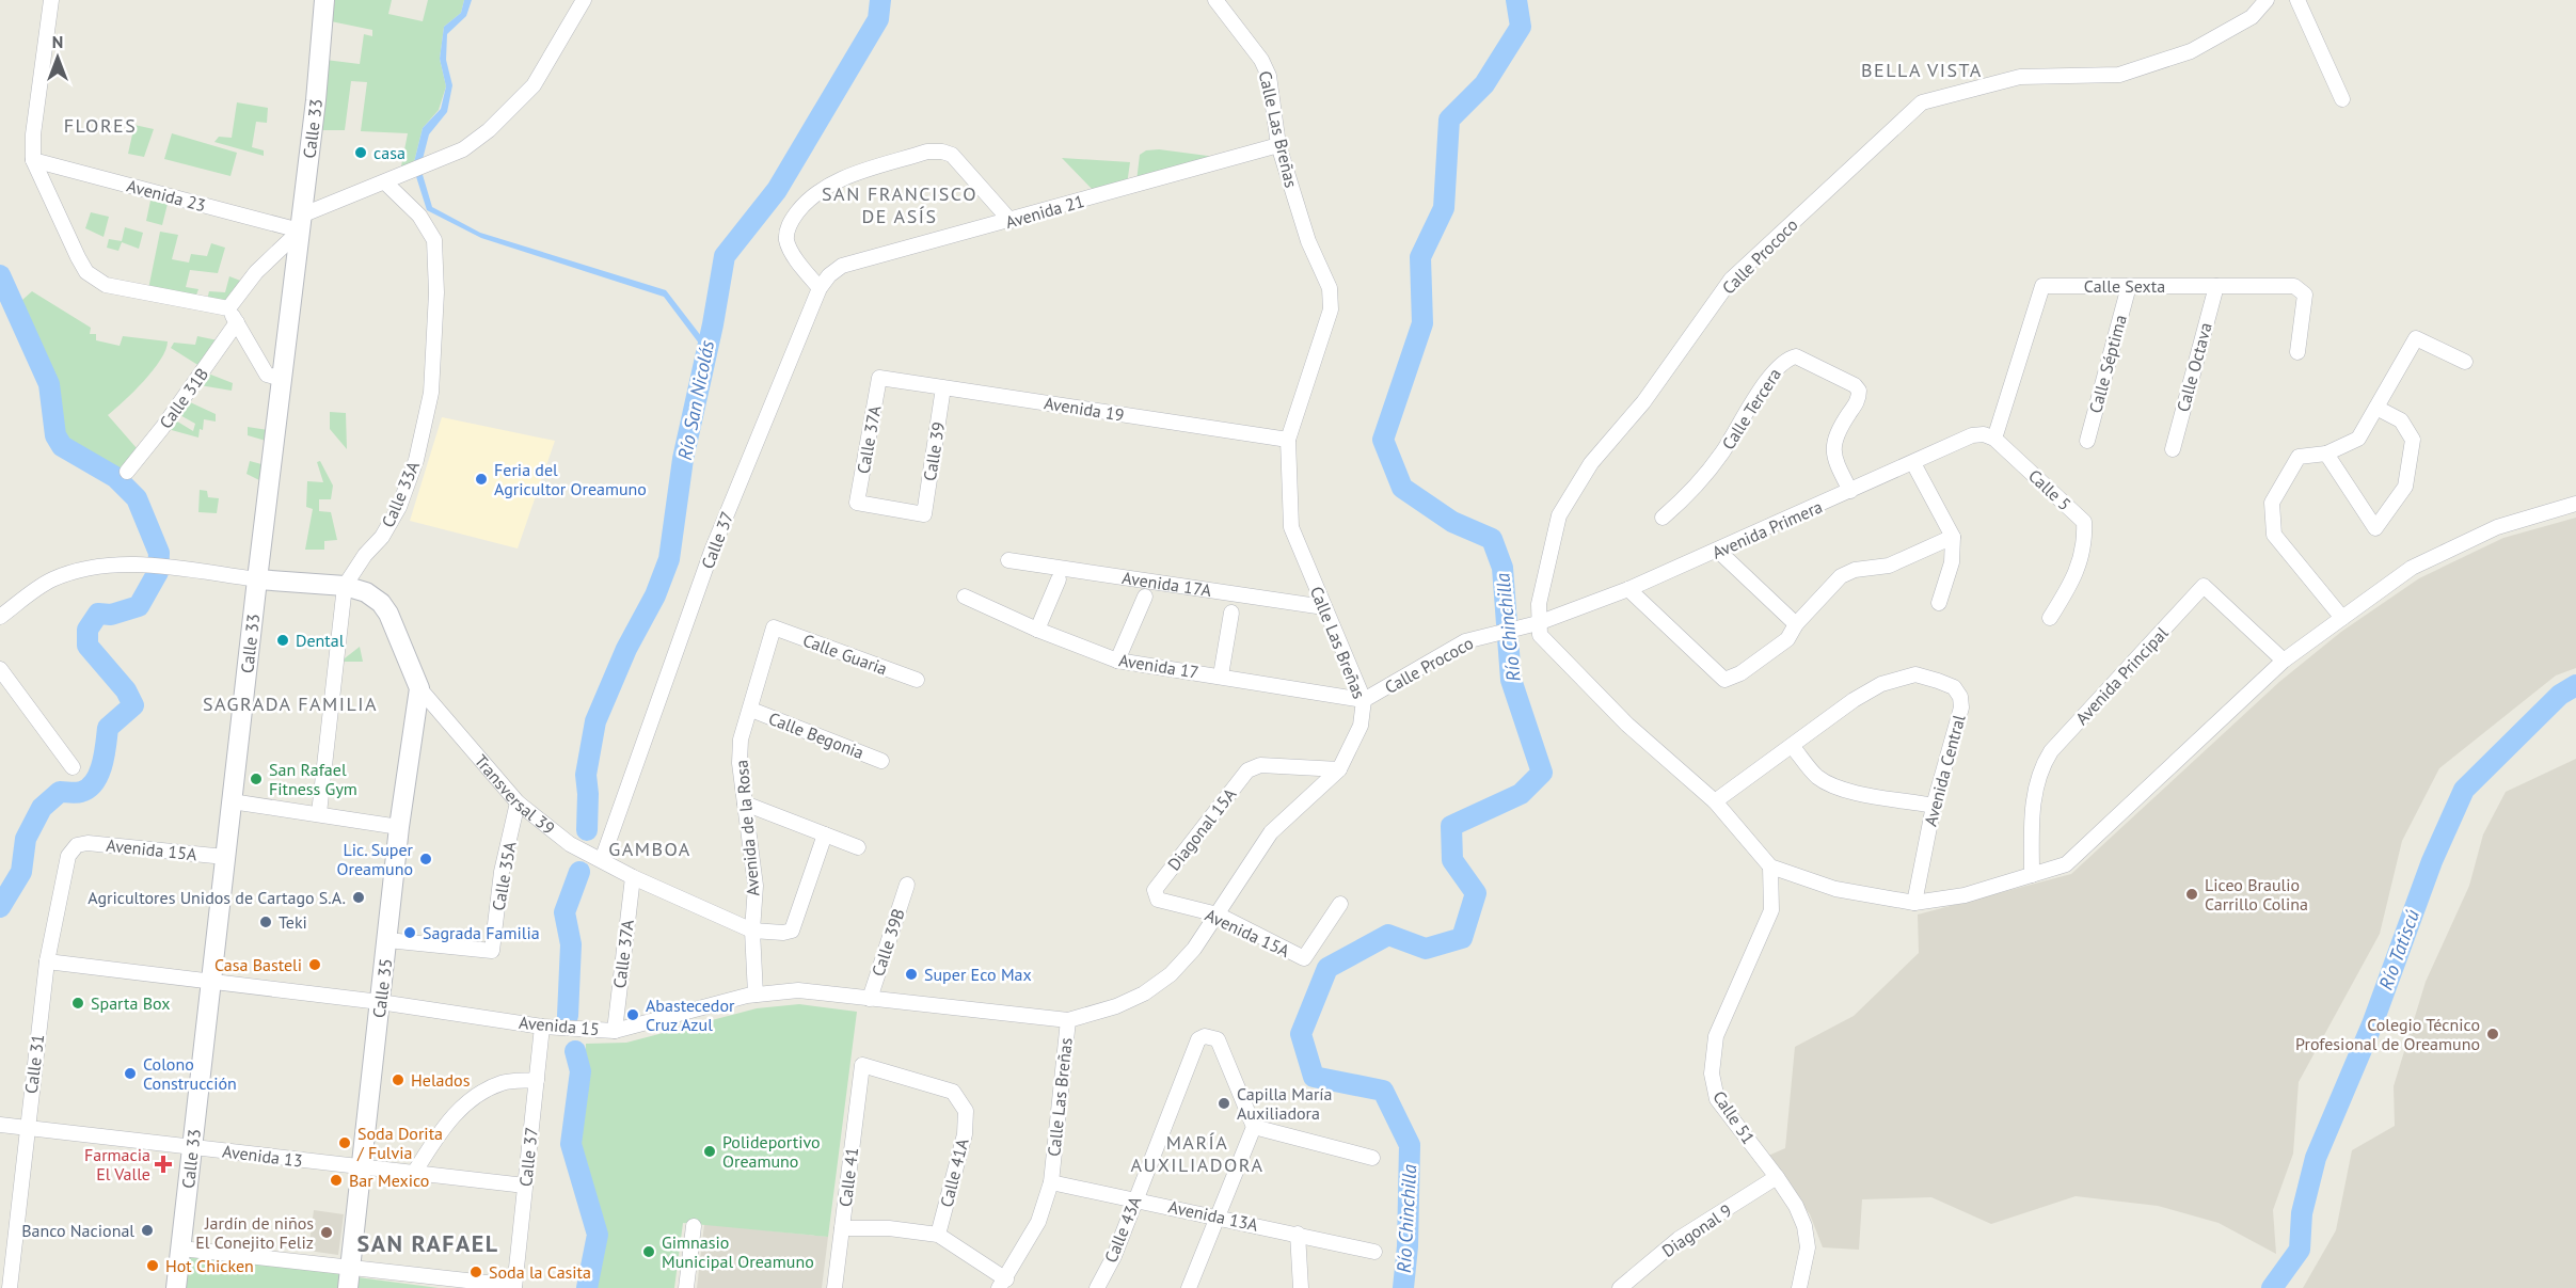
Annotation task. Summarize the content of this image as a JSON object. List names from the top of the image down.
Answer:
{
  "streets": {
    "main road": ["Calle 33", "Transversal 39", "Calle 35"],
    "street": [
      "Calle Las Breñas",
      "Avenida 23",
      "Avenida 21",
      "Calle Prococo",
      "Calle Sexta",
      "Calle Séptima",
      "Calle Octava",
      "Calle 31B",
      "Avenida 19",
      "Calle Tercera",
      "Calle 37A",
      "Calle 39",
      "Calle 5",
      "Calle 33A",
      "Avenida Primera",
      "Calle 37",
      "Avenida 17A",
      "Calle Guaria",
      "Avenida 17",
      "Avenida Principal",
      "Calle Begonia",
      "Avenida Central",
      "Avenida de la Rosa",
      "Diagonal 15A",
      "Avenida 15A",
      "Calle 35A",
      "Calle 39B",
      "Avenida 15",
      "Calle 31",
      "Calle 51",
      "Avenida 13",
      "Calle 41A",
      "Calle 41",
      "Avenida 13A",
      "Calle 43A",
      "Diagonal 9"
    ]
  },
  "crossings": [
    ["Calle 33", "Avenida 23"],
    ["Calle 33", "Avenida 15A"],
    ["Calle 33", "Avenida 15"],
    ["Calle 33", "Avenida 13"],
    ["Calle Las Breñas", "Avenida 21"],
    ["Calle Las Breñas", "Calle Prococo"],
    ["Calle Las Breñas", "Avenida 19"],
    ["Calle Las Breñas", "Avenida 17A"],
    ["Calle Las Breñas", "Avenida 17"],
    ["Calle Las Breñas", "Diagonal 15A"],
    ["Calle Las Breñas", "Avenida 15A"],
    ["Calle Las Breñas", "Avenida 15"],
    ["Calle Las Breñas", "Avenida 13A"],
    ["Avenida 21", "Calle 37"],
    ["Calle Prococo", "Avenida Primera"],
    ["Calle Prococo", "Avenida 17"],
    ["Calle Sexta", "Calle Séptima"],
    ["Calle Sexta", "Calle Octava"],
    ["Calle Sexta", "Calle 5"],
    ["Calle Sexta", "Avenida Primera"],
    ["Avenida 19", "Calle 37A"],
    ["Avenida 19", "Calle 39"],
    ["Calle Tercera", "Avenida Primera"],
    ["Calle 37A", "Calle 39"],
    ["Calle 37A", "Transversal 39"],
    ["Calle 37A", "Avenida 15"],
    ["Calle 5", "Avenida Primera"],
    ["Calle 33A", "Transversal 39"],
    ["Calle 37", "Transversal 39"],
    ["Calle 37", "Avenida 15"],
    ["Calle 37", "Avenida 13"],
    ["Calle Guaria", "Avenida de la Rosa"],
    ["Calle Begonia", "Avenida de la Rosa"],
    ["Transversal 39", "Avenida de la Rosa"],
    ["Transversal 39", "Calle 35A"],
    ["Transversal 39", "Calle 35"],
    ["Avenida de la Rosa", "Avenida 15"],
    ["Diagonal 15A", "Avenida 15A"],
    ["Avenida 15A", "Calle 31"],
    ["Calle 35A", "Calle 35"],
    ["Calle 39B", "Avenida 15"],
    ["Calle 35", "Avenida 15"],
    ["Calle 35", "Avenida 13"],
    ["Avenida 15", "Calle 31"],
    ["Calle 31", "Avenida 13"],
    ["Calle 51", "Diagonal 9"],
    ["Calle 41A", "Calle 41"],
    ["Avenida 13A", "Calle 43A"]
  ],
  "districts": [
    "BELLA VISTA",
    "FLORES",
    "SAN FRANCISCO DE ASÍS",
    "SAGRADA FAMILIA",
    "GAMBOA",
    "MARÍA AUXILIADORA",
    "SAN RAFAEL"
  ],
  "water": ["Río San Nicolás", "Río Chinchilla", "Río Tatiscú"],
  "places": {
    "other": [
      "casa",
      "Feria del Agricultor Oreamuno",
      "Dental",
      "San Rafael Fitness Gym",
      "Lic. Super Oreamuno",
      "Liceo Braulio Carrillo Colina",
      "Agricultores Unidos de Cartago S.A.",
      "Teki",
      "Sagrada Familia",
      "Casa Basteli",
      "Super Eco Max",
      "Sparta Box",
      "Abastecedor Cruz Azul",
      "Colegio Técnico Profesional de Oreamuno",
      "Colono Construcción",
      "Helados",
      "Capilla María Auxiliadora",
      "Soda Dorita / Fulvia",
      "Polideportivo Oreamuno",
      "Bar Mexico",
      "Banco Nacional",
      "Jardín de niños El Conejito Feliz",
      "Gimnasio Municipal Oreamuno",
      "Hot Chicken",
      "Soda la Casita"
    ],
    "health": ["Farmacia El Valle"]
  },
  "north": "top"
}
